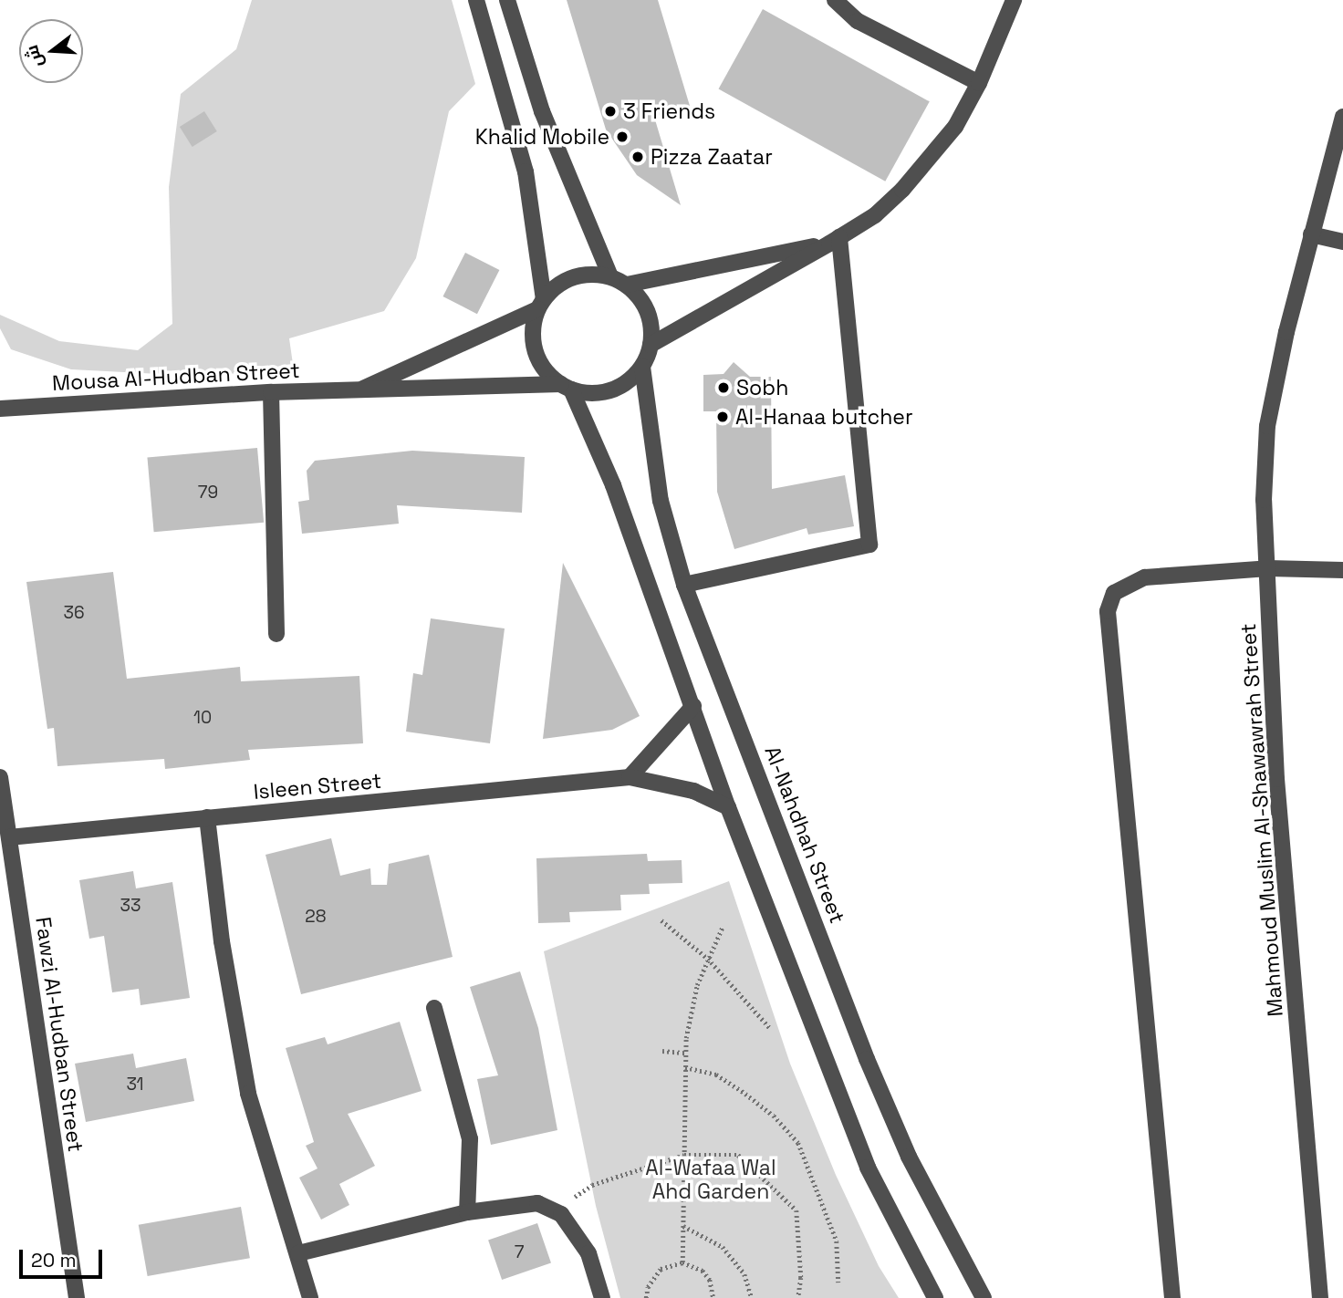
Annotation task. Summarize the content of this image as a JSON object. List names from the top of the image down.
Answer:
{
  "streets": {
    "street": [
      "Mousa Al-Hudban Street",
      "Isleen Street",
      "Mahmoud Muslim Al-Shawawrah Street",
      "Al-Nahdhah Street",
      "Fawzi Al-Hudban Street"
    ]
  },
  "crossings": [
    ["Mousa Al-Hudban Street", "Al-Nahdhah Street"],
    ["Isleen Street", "Fawzi Al-Hudban Street"]
  ],
  "parks": ["Al-Wafaa Wal Ahd Garden"],
  "places": [
    "3 Friends",
    "Khalid Mobile",
    "Pizza Zaatar",
    "Sobh",
    "Al-Hanaa butcher"
  ],
  "house_numbers": [
    "79",
    "36",
    "10",
    "33",
    "28",
    "31",
    "7"
  ],
  "scale_bar": "20 m",
  "north": "left"
}
